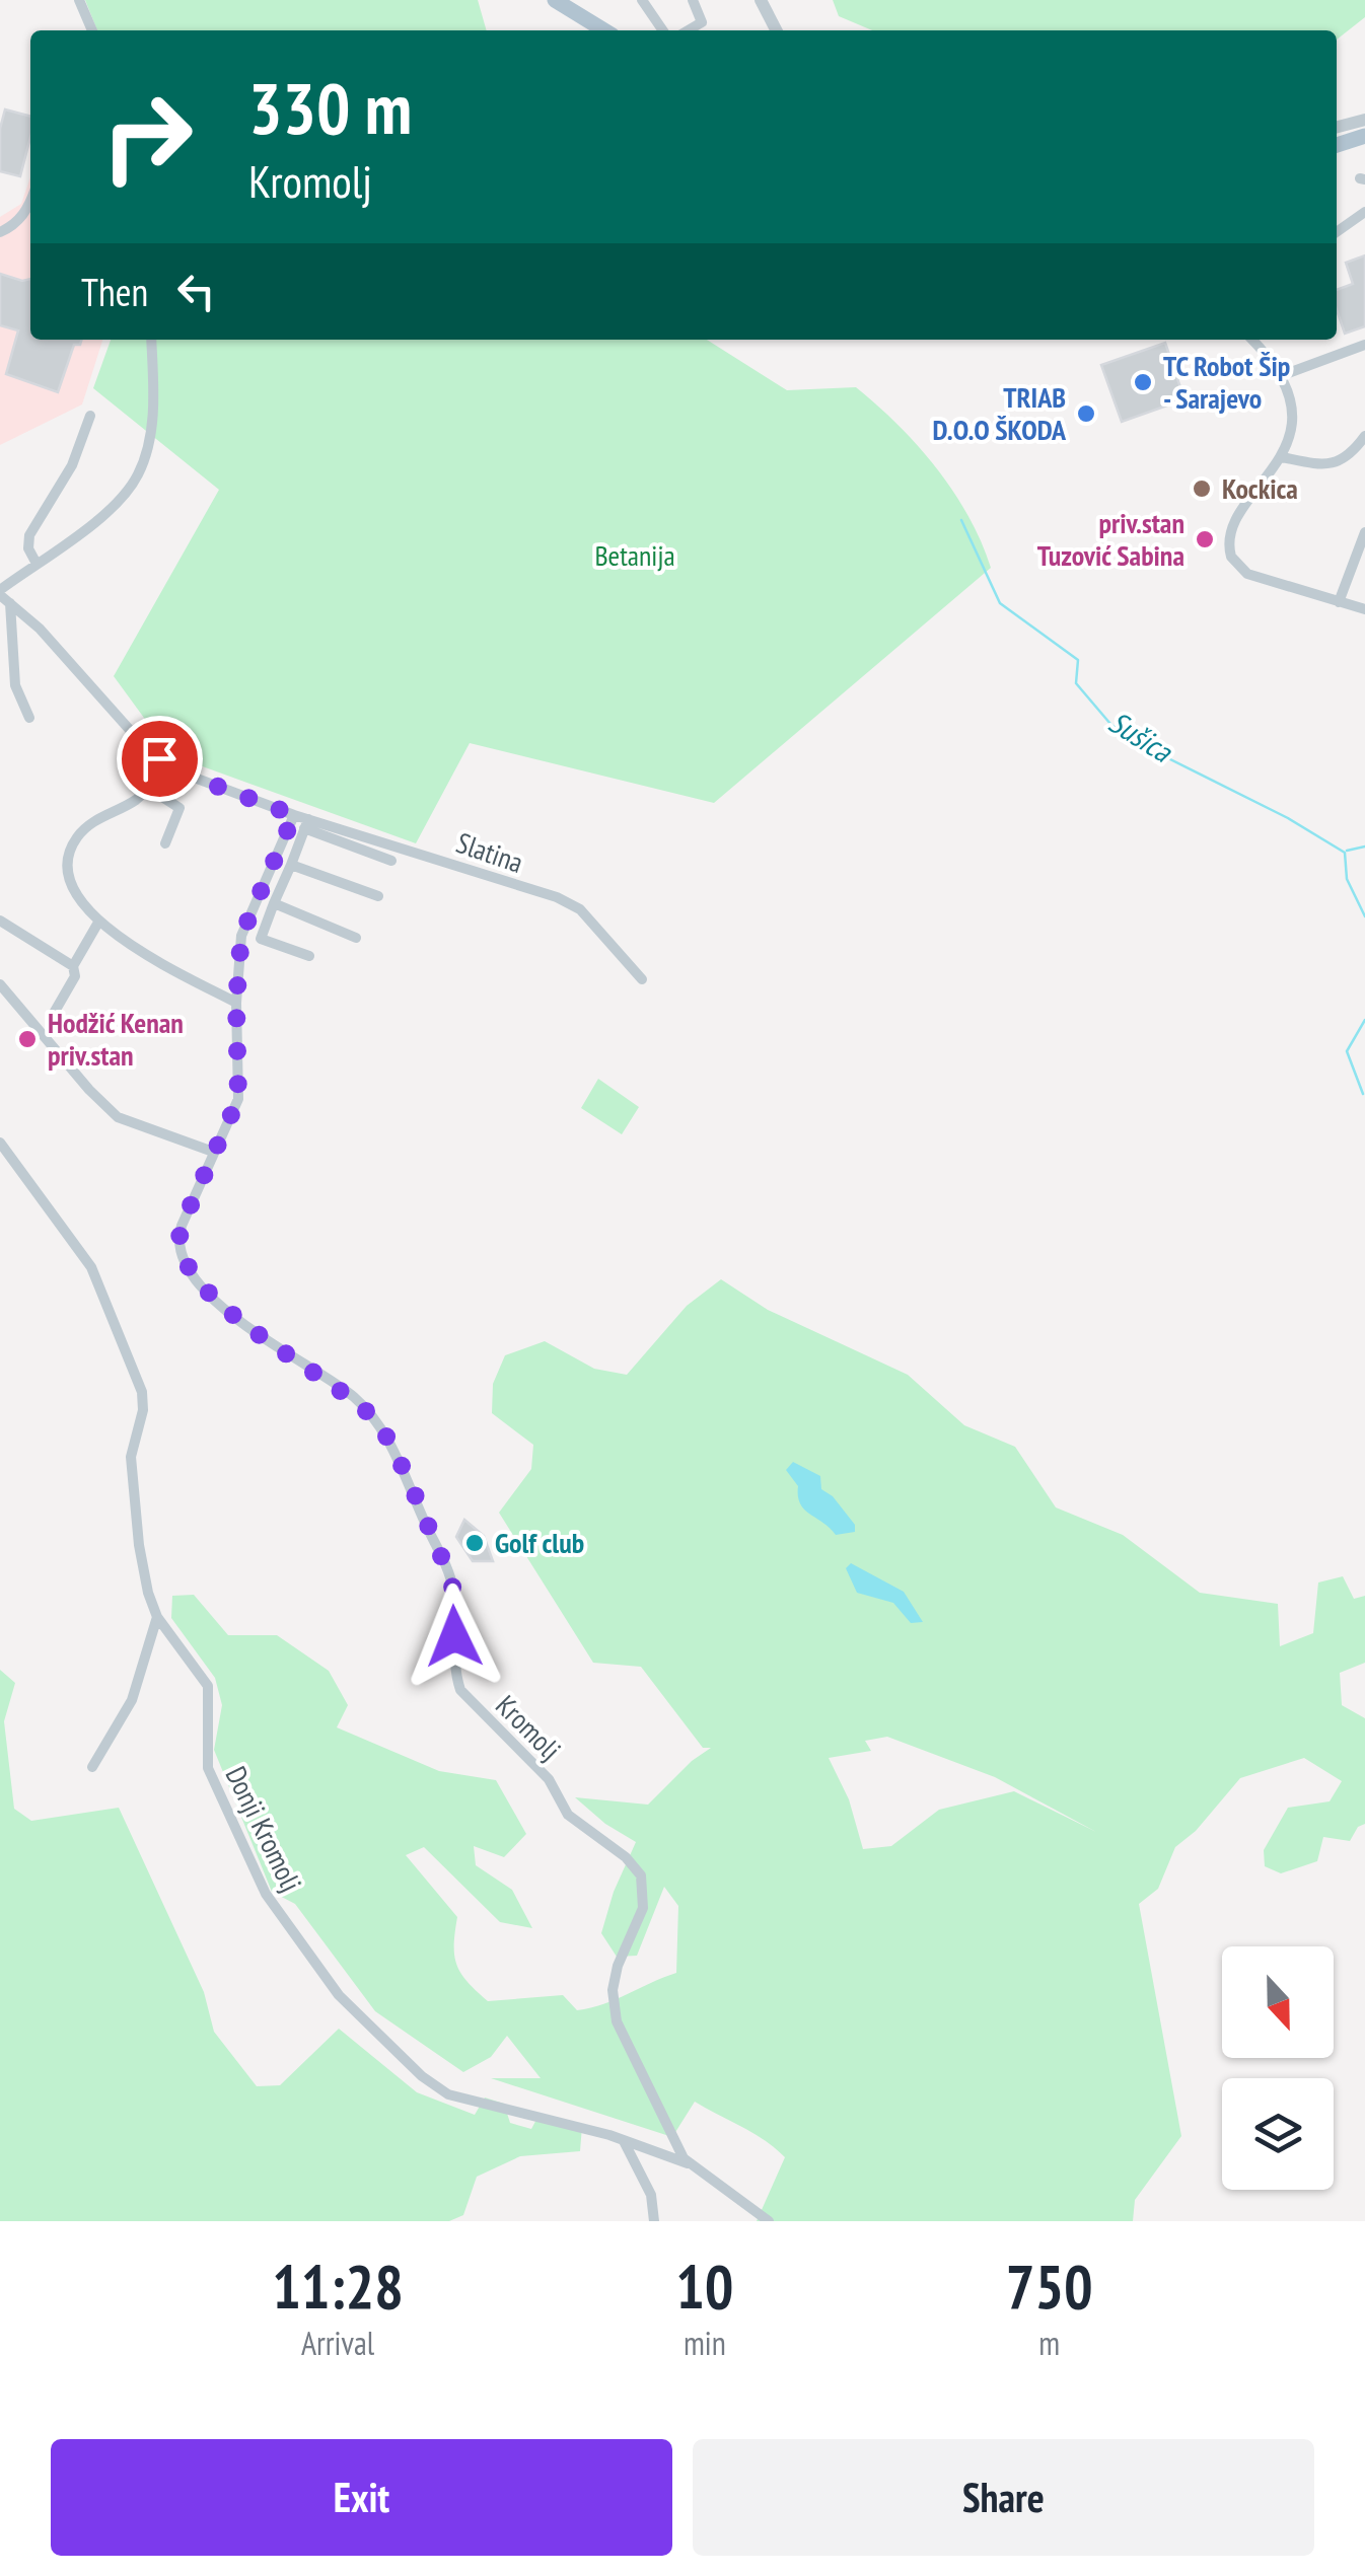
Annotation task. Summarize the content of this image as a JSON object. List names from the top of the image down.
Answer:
{
  "streets": {
    "street": ["Slatina", "Kromolj", "Donji Kromolj"]
  },
  "crossings": [
    ["Slatina", "Kromolj"],
    ["Kromolj", "Donji Kromolj"]
  ],
  "water": ["Sušica"],
  "parks": ["Betanija"],
  "places": [
    "TC Robot Šip - Sarajevo",
    "TRIAB D.O.O ŠKODA",
    "Kockica",
    "priv.stan Tuzović Sabina",
    "Hodžić Kenan priv.stan",
    "Golf club"
  ],
  "north": "bottom",
  "page": {
    "turn": ["330 m", "Kromolj"],
    "then": "Then",
    "eta": [
      "11:28",
      "Arrival",
      "10",
      "min",
      "750",
      "m"
    ],
    "buttons": ["Exit", "Share"]
  }
}
